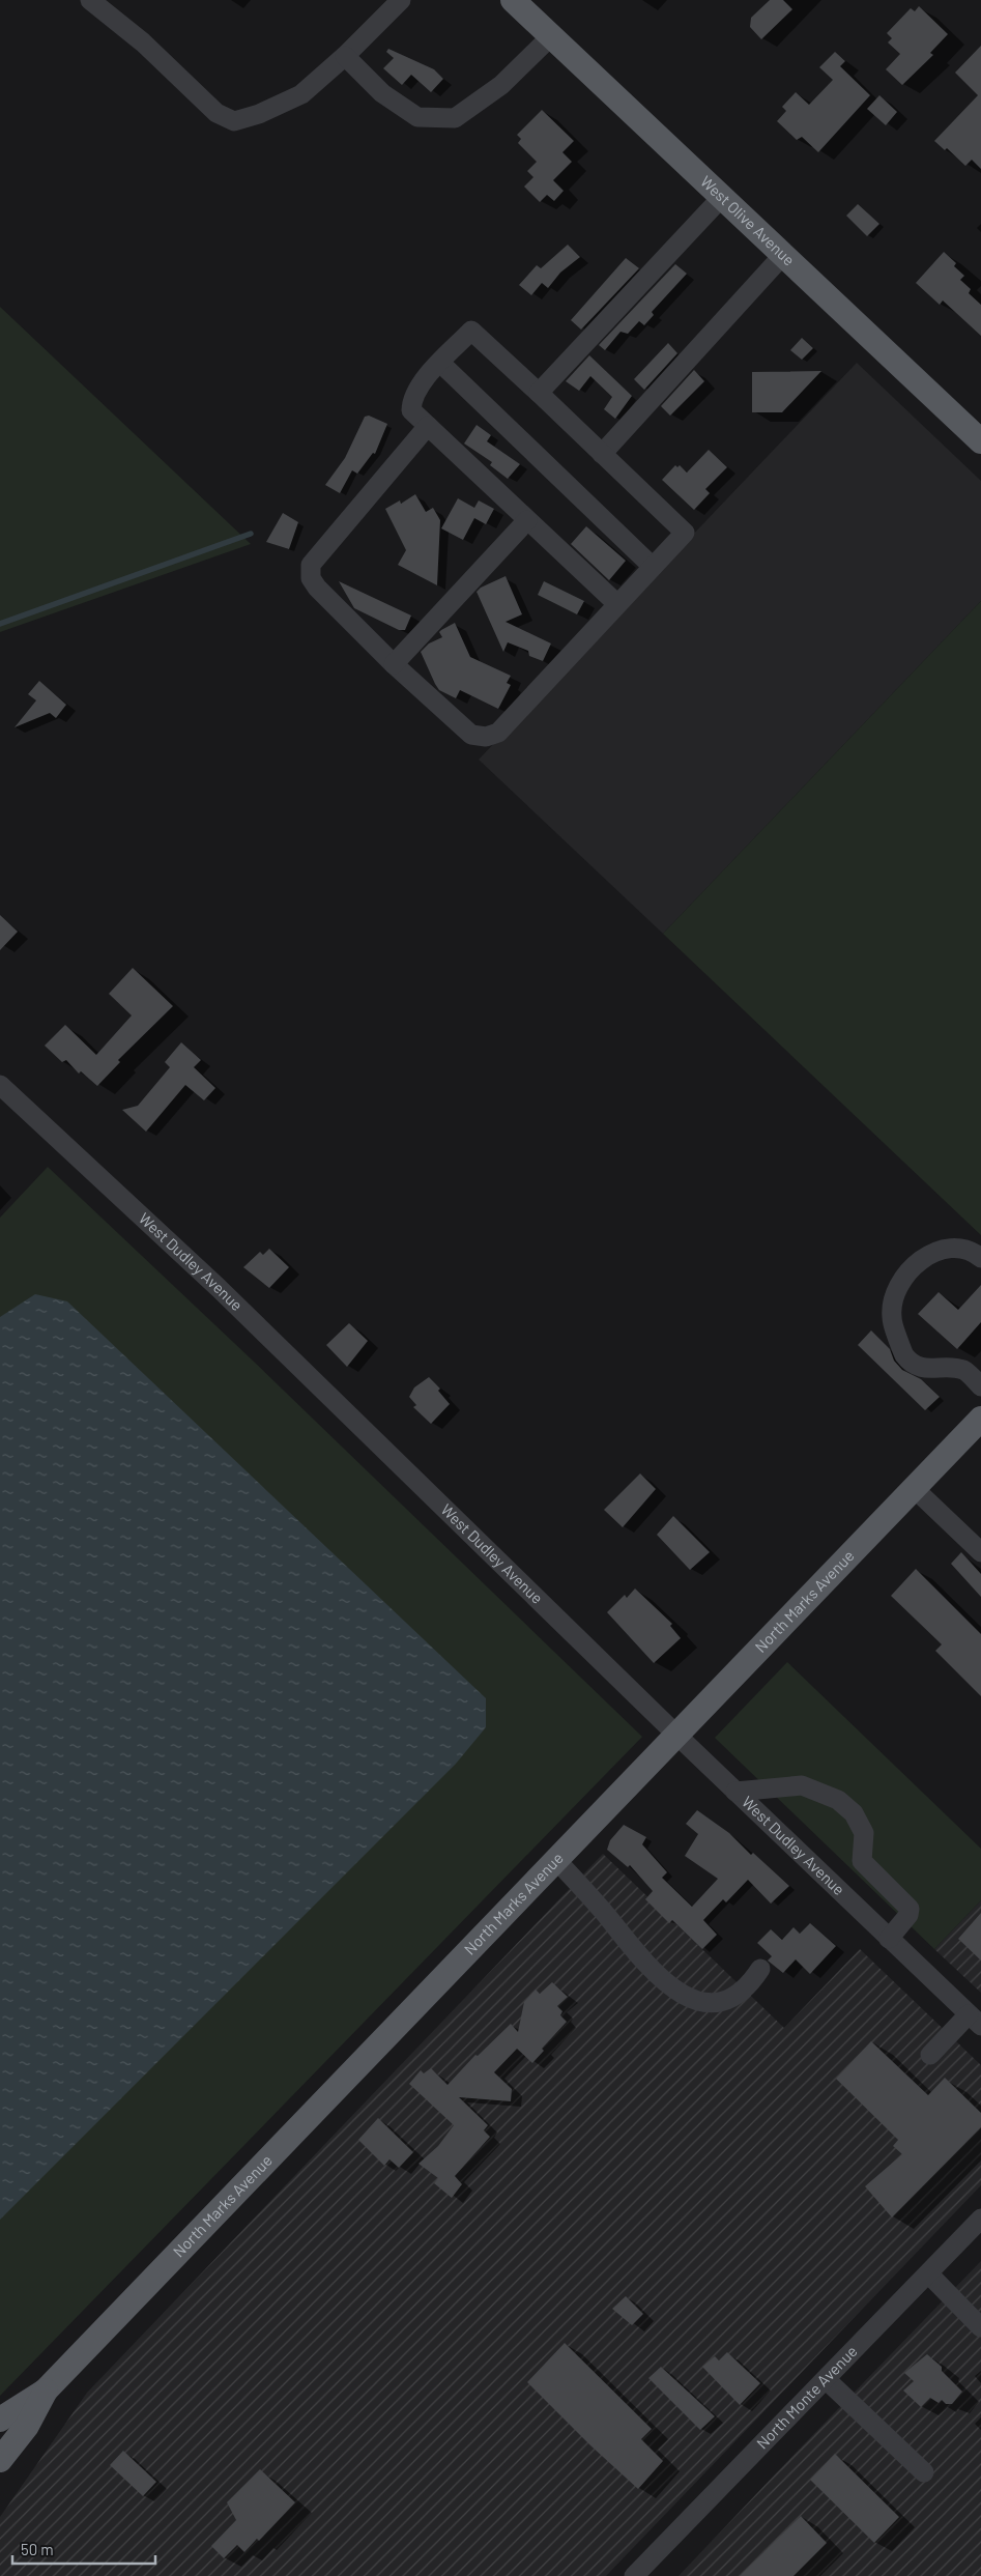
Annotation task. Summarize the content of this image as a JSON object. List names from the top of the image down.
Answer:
{
  "streets": {
    "main road": ["West Olive Avenue", "North Marks Avenue"],
    "street": ["West Dudley Avenue", "North Monte Avenue"]
  },
  "crossings": [
    ["West Dudley Avenue", "North Marks Avenue"]
  ],
  "scale_bar": "50 m"
}
